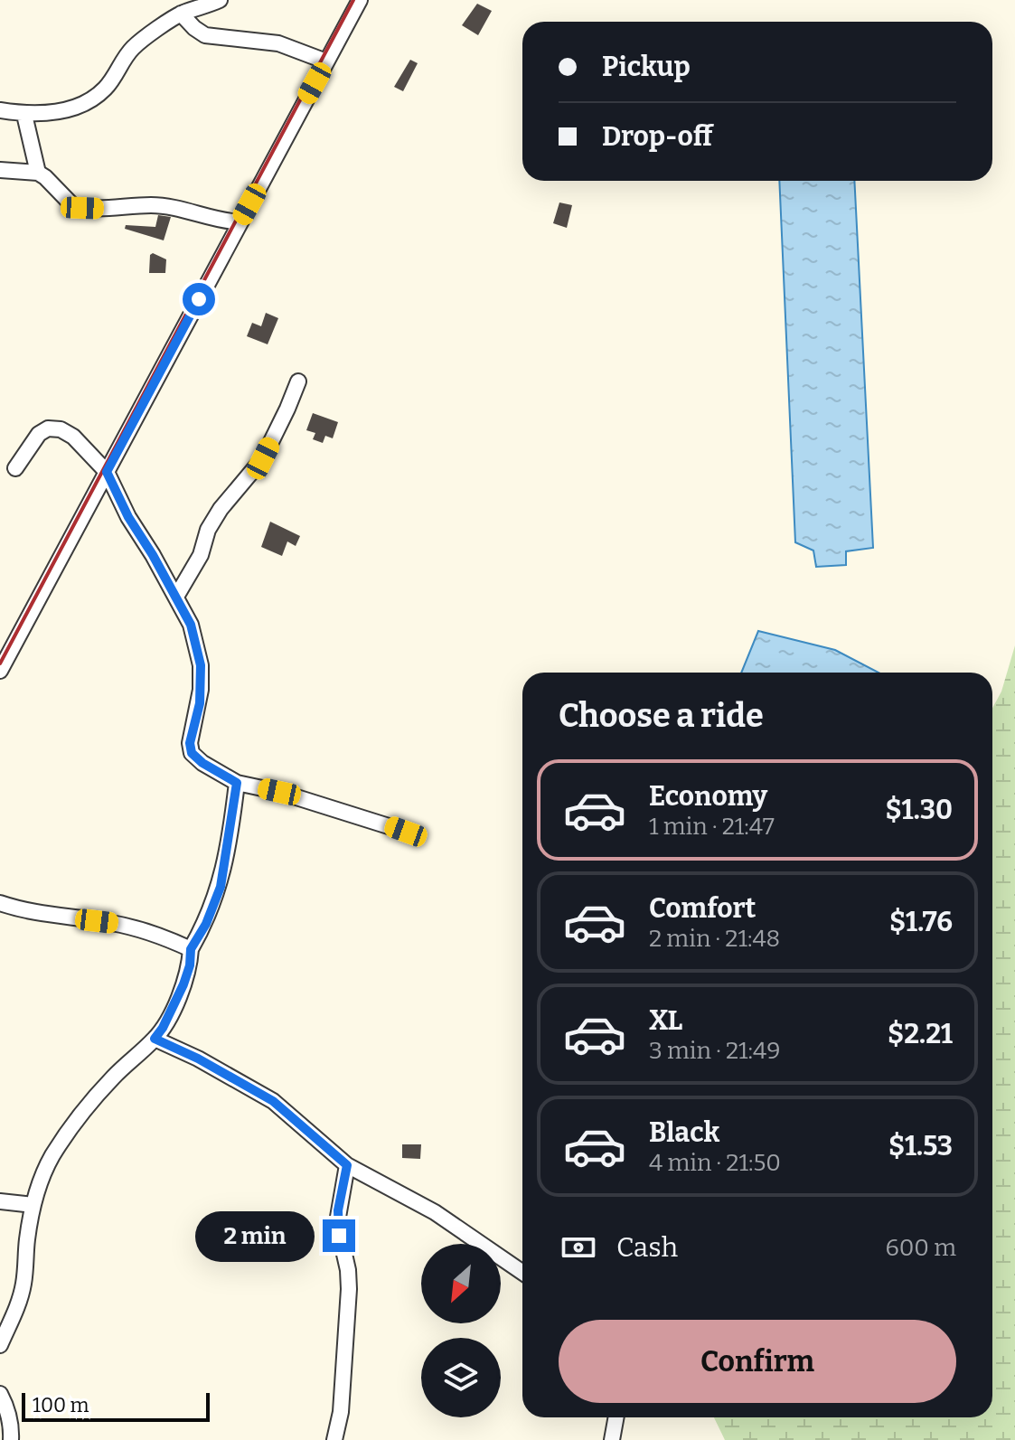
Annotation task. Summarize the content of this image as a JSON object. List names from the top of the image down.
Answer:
{
  "scale_bar": "100 m",
  "north": "bottom left",
  "page": {
    "banner": ["Pickup", "Drop-off"],
    "heading": "Choose a ride",
    "list": [
      {
        "name": "Economy",
        "note": "1 min · 21:47",
        "value": "$1.30"
      },
      {
        "name": "Comfort",
        "note": "2 min · 21:48",
        "value": "$1.76"
      },
      {
        "name": "XL",
        "note": "3 min · 21:49",
        "value": "$2.21"
      },
      {
        "name": "Black",
        "note": "4 min · 21:50",
        "value": "$1.53"
      }
    ],
    "pay": ["Cash", "600 m"],
    "bubble": "2 min",
    "buttons": "Confirm",
    "scale": "100 m"
  }
}
